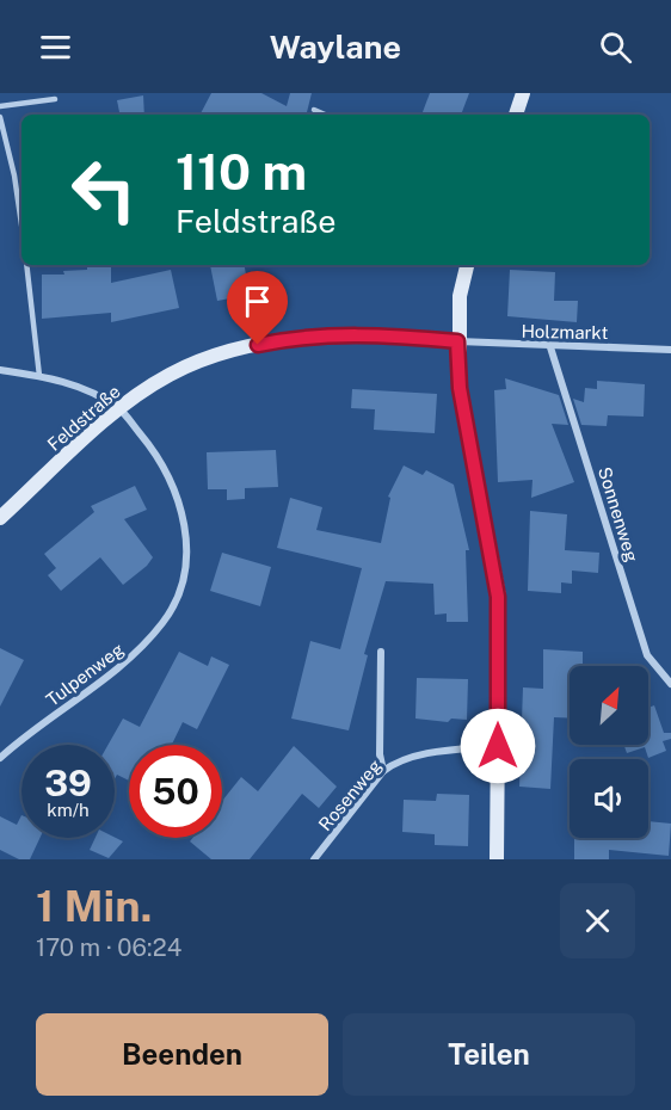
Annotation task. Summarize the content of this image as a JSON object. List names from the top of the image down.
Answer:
{
  "streets": {
    "main road": ["Feldstraße"],
    "street": [
      "Holzmarkt",
      "Sonnenweg",
      "Tulpenweg",
      "Rosenweg"
    ]
  },
  "crossings": [
    ["Holzmarkt", "Feldstraße"],
    ["Holzmarkt", "Sonnenweg"],
    ["Feldstraße", "Tulpenweg"]
  ],
  "north": "top right",
  "page": {
    "header": "Waylane",
    "turn": ["110 m", "Feldstraße"],
    "speed": "39 km/h",
    "limit": "50",
    "heading": ["1 Min.", "170 m · 06:24"],
    "buttons": ["Beenden", "Teilen"]
  }
}
